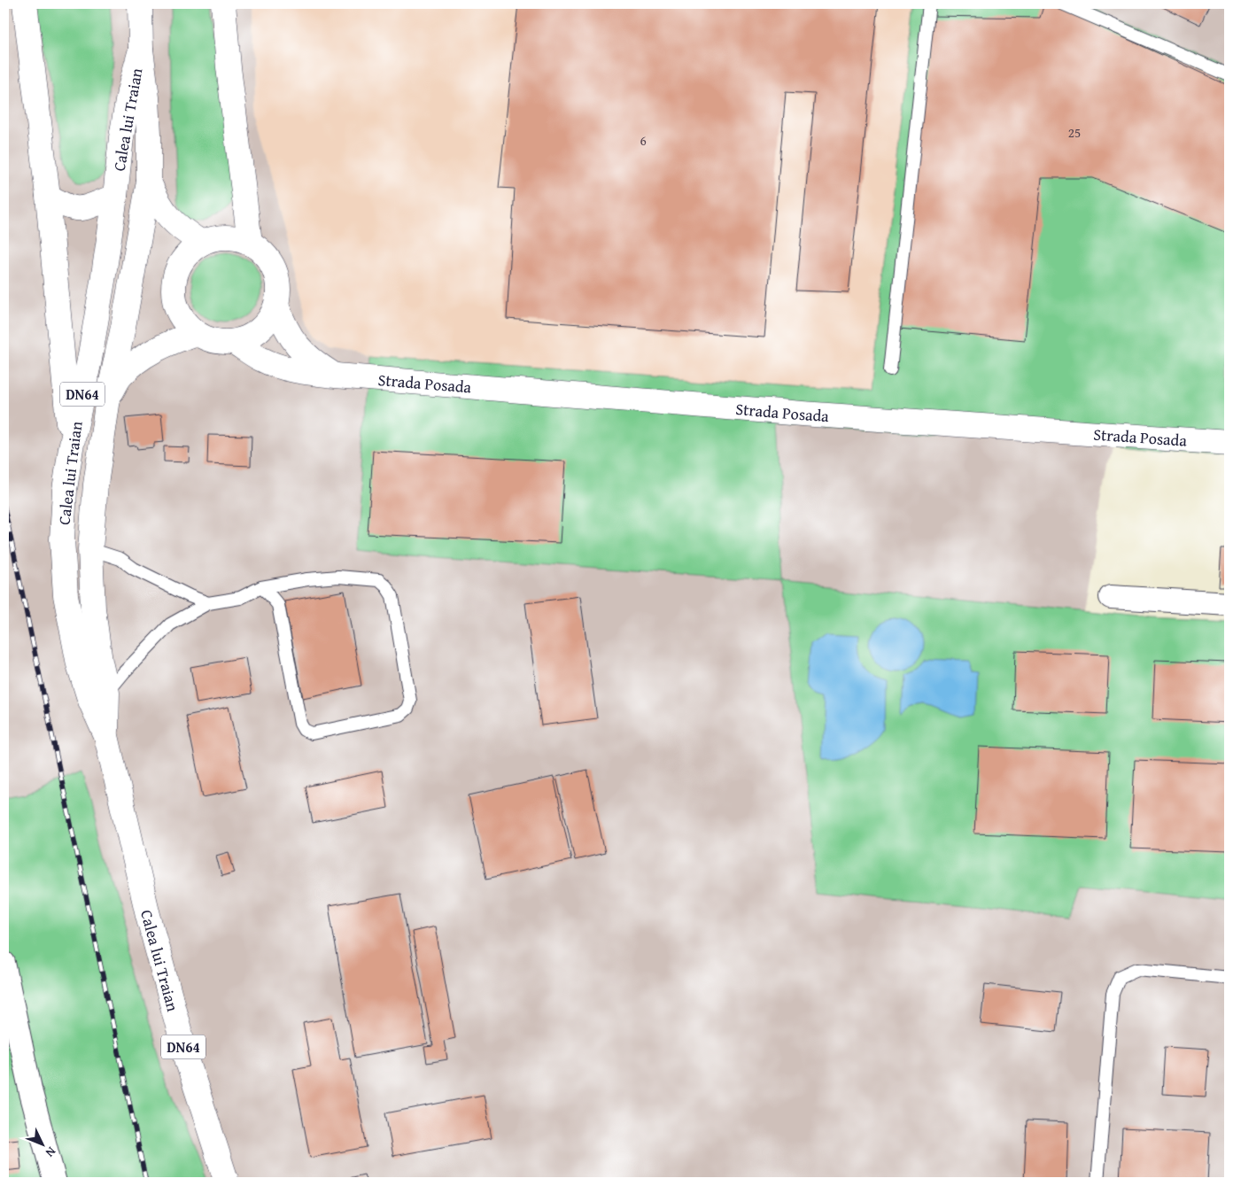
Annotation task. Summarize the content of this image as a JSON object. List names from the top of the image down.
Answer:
{
  "streets": {
    "main road": ["Calea lui Traian", "Strada Posada", "DN64"]
  },
  "house_numbers": ["25", "6"],
  "north": "bottom right"
}
